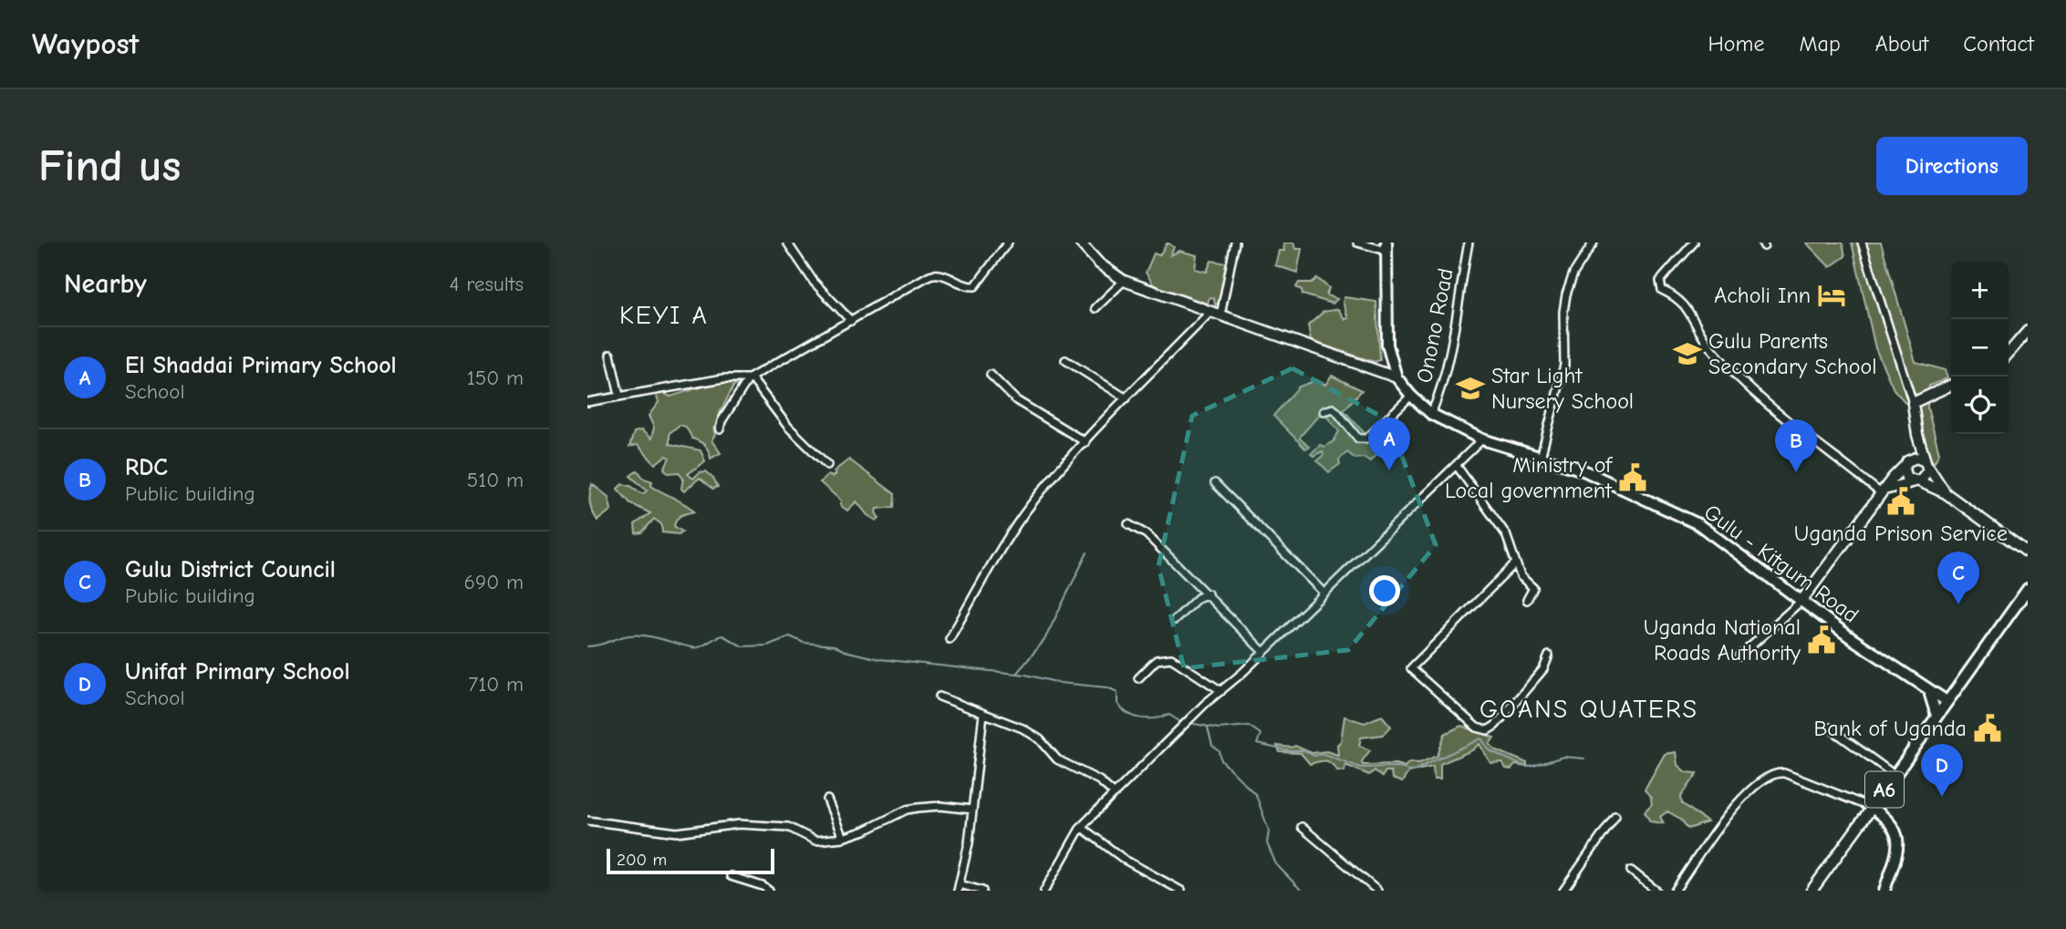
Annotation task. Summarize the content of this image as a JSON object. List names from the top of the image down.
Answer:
{
  "streets": {
    "main road": ["Gulu - Kitgum Road", "A6"],
    "street": ["Onono Road"]
  },
  "crossings": [
    ["Onono Road", "Gulu - Kitgum Road"],
    ["Gulu - Kitgum Road", "A6"]
  ],
  "districts": ["KEYI A", "GOANS QUATERS"],
  "places": {
    "hotel": ["Acholi Inn"],
    "school or university": ["Gulu Parents Secondary School", "Star Light Nursery School"],
    "public building": [
      "Ministry of Local government",
      "Uganda Prison Service",
      "Uganda National Roads Authority",
      "Bank of Uganda"
    ]
  },
  "scale_bar": "200 m",
  "page": {
    "header": "Waypost",
    "nav": [
      "Home",
      "Map",
      "About",
      "Contact"
    ],
    "buttons": "Directions",
    "title": "Find us",
    "heading": ["Nearby", "4 results"],
    "map_buttons": ["+", "−"],
    "list": [
      {
        "mark": "A",
        "name": "El Shaddai Primary School",
        "note": "School",
        "value": "150 m"
      },
      {
        "mark": "B",
        "name": "RDC",
        "note": "Public building",
        "value": "510 m"
      },
      {
        "mark": "C",
        "name": "Gulu District Council",
        "note": "Public building",
        "value": "690 m"
      },
      {
        "mark": "D",
        "name": "Unifat Primary School",
        "note": "School",
        "value": "710 m"
      }
    ],
    "pins": [
      "A",
      "B",
      "C",
      "D"
    ],
    "scale": "200 m"
  }
}
